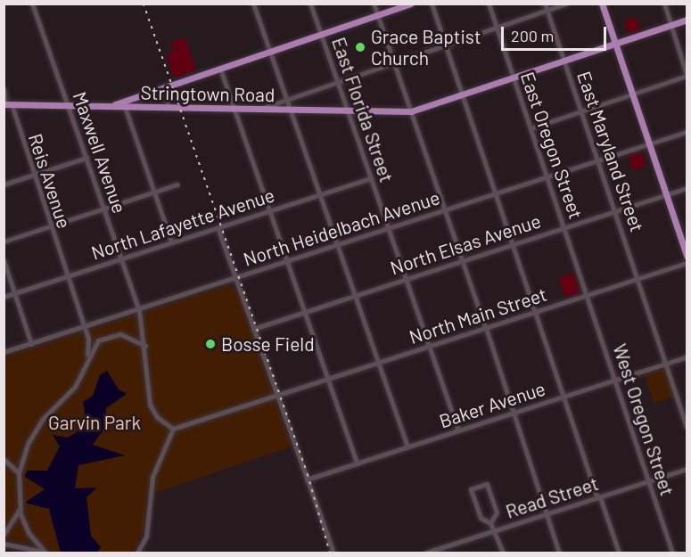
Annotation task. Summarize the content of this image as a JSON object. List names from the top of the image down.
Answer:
{
  "streets": {
    "main road": ["Stringtown Road"],
    "street": [
      "East Florida Street",
      "East Oregon Street",
      "East Maryland Street",
      "Maxwell Avenue",
      "Reis Avenue",
      "North Lafayette Avenue",
      "North Heidelbach Avenue",
      "North Elsas Avenue",
      "North Main Street",
      "Baker Avenue",
      "West Oregon Street",
      "Read Street"
    ]
  },
  "crossings": [
    ["Stringtown Road", "East Florida Street"],
    ["Stringtown Road", "East Oregon Street"],
    ["Stringtown Road", "East Maryland Street"],
    ["Stringtown Road", "Maxwell Avenue"],
    ["Stringtown Road", "Reis Avenue"],
    ["East Florida Street", "North Lafayette Avenue"],
    ["East Florida Street", "North Heidelbach Avenue"],
    ["East Florida Street", "North Elsas Avenue"],
    ["East Florida Street", "North Main Street"],
    ["East Florida Street", "Baker Avenue"],
    ["East Oregon Street", "North Heidelbach Avenue"],
    ["East Oregon Street", "North Elsas Avenue"],
    ["East Oregon Street", "North Main Street"],
    ["East Oregon Street", "West Oregon Street"],
    ["East Maryland Street", "North Heidelbach Avenue"],
    ["East Maryland Street", "North Elsas Avenue"],
    ["East Maryland Street", "North Main Street"],
    ["East Maryland Street", "Baker Avenue"],
    ["Maxwell Avenue", "North Lafayette Avenue"],
    ["Maxwell Avenue", "North Heidelbach Avenue"],
    ["Maxwell Avenue", "North Main Street"],
    ["Reis Avenue", "North Lafayette Avenue"],
    ["Reis Avenue", "North Heidelbach Avenue"],
    ["North Main Street", "West Oregon Street"],
    ["Baker Avenue", "West Oregon Street"],
    ["West Oregon Street", "Read Street"]
  ],
  "parks": ["Garvin Park"],
  "places": ["Grace Baptist Church", "Bosse Field"],
  "scale_bar": "200 m"
}
